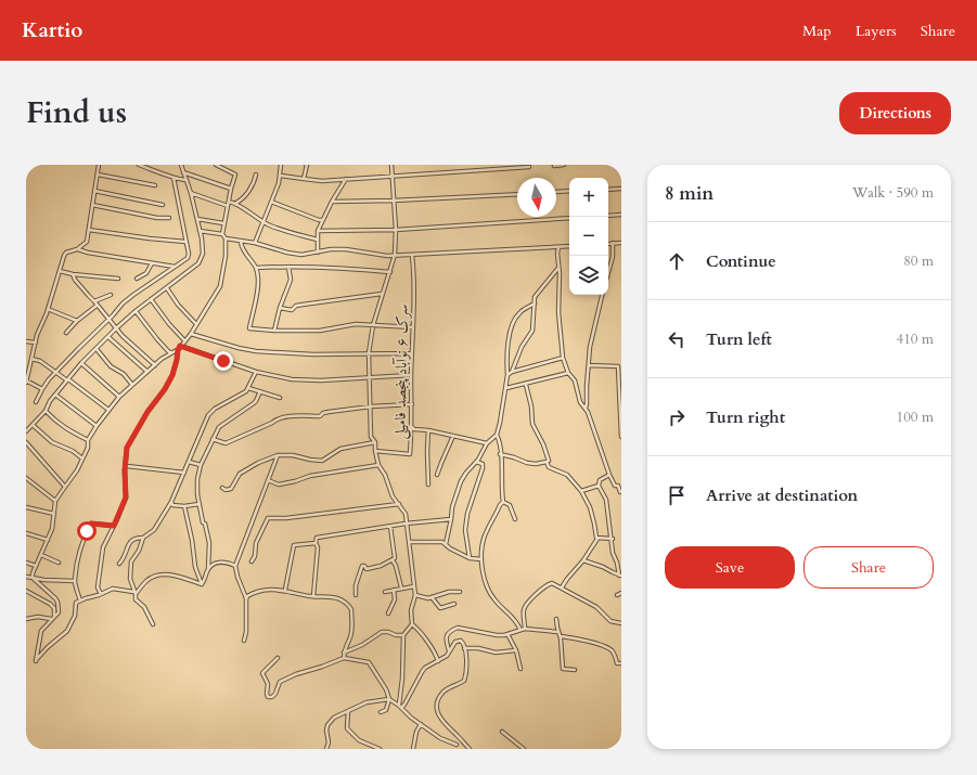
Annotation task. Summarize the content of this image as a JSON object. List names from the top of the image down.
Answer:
{
  "streets": {
    "street": ["سرک ۶ نوآباد پنجصد فامیلی"]
  },
  "north": "bottom",
  "page": {
    "header": "Kartio",
    "nav": ["Map", "Layers", "Share"],
    "title": "Find us",
    "buttons": [
      "Directions",
      ["Save", "Share"]
    ],
    "heading": ["8 min", "Walk · 590 m"],
    "map_buttons": ["+", "−"],
    "list": [
      ["Continue", "80 m"],
      ["Turn left", "410 m"],
      ["Turn right", "100 m"],
      "Arrive at destination"
    ]
  }
}
